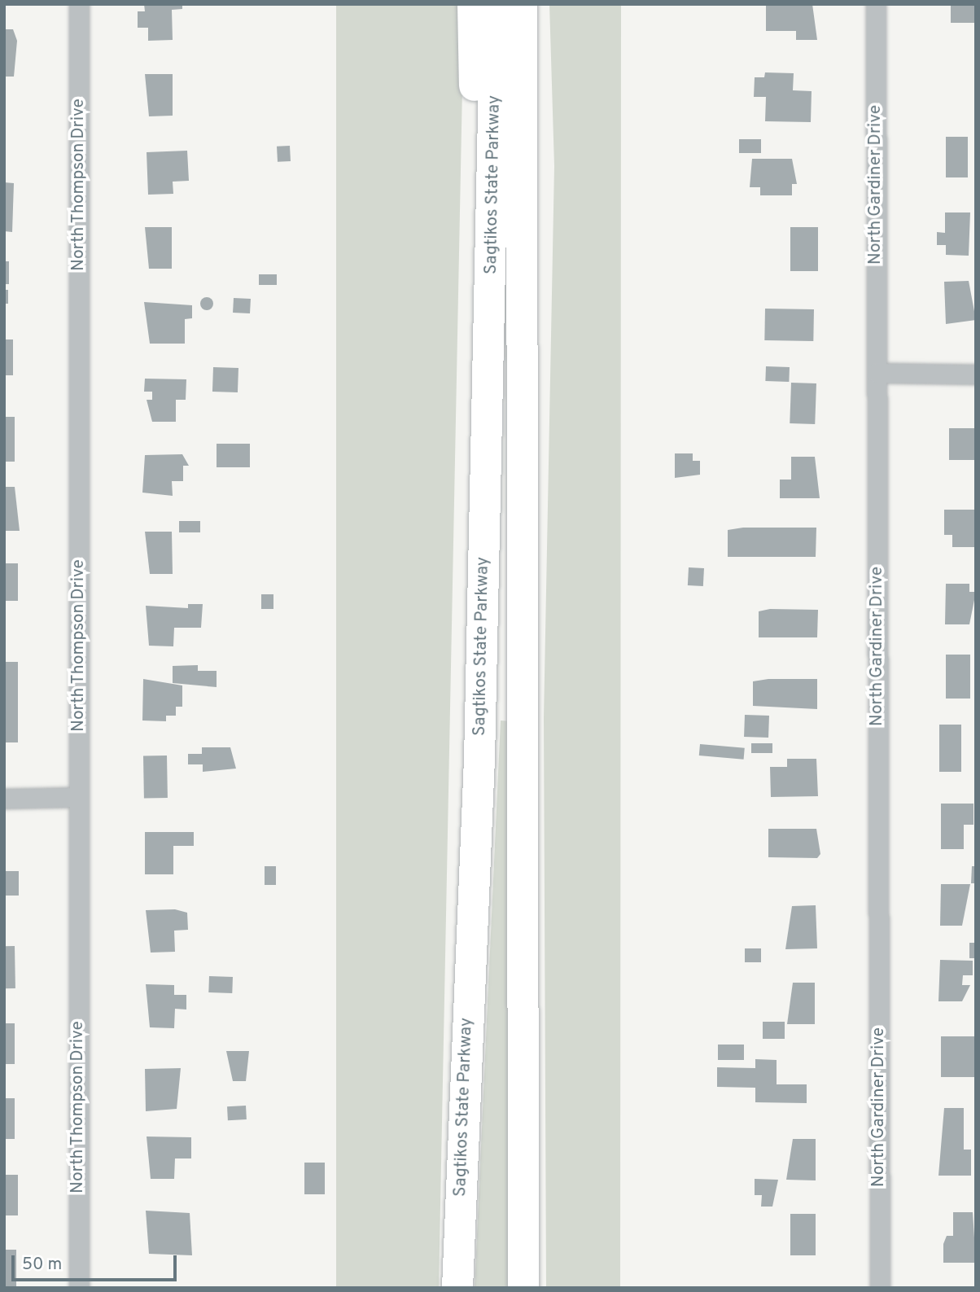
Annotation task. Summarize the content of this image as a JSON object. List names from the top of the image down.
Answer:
{
  "streets": {
    "highway": ["Sagtikos State Parkway"],
    "street": ["North Thompson Drive", "North Gardiner Drive"]
  },
  "scale_bar": "50 m"
}
